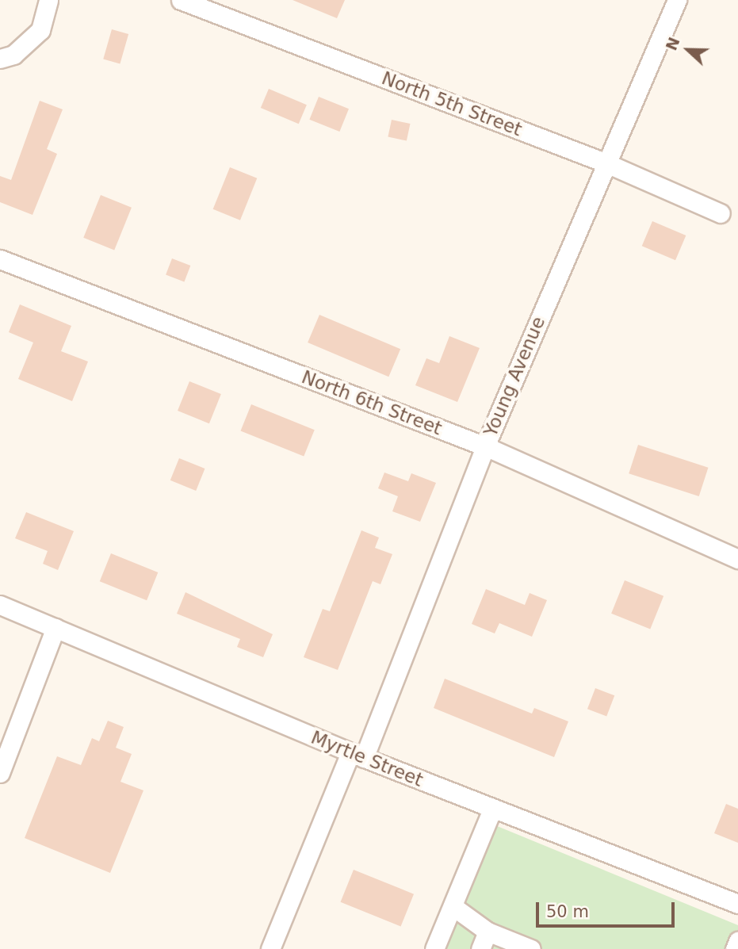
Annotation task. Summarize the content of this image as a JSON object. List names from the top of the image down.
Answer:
{
  "streets": {
    "street": [
      "North 5th Street",
      "Young Avenue",
      "North 6th Street",
      "Myrtle Street"
    ]
  },
  "crossings": [
    ["North 5th Street", "Young Avenue"],
    ["Young Avenue", "North 6th Street"],
    ["Young Avenue", "Myrtle Street"]
  ],
  "scale_bar": "50 m",
  "north": "left"
}
